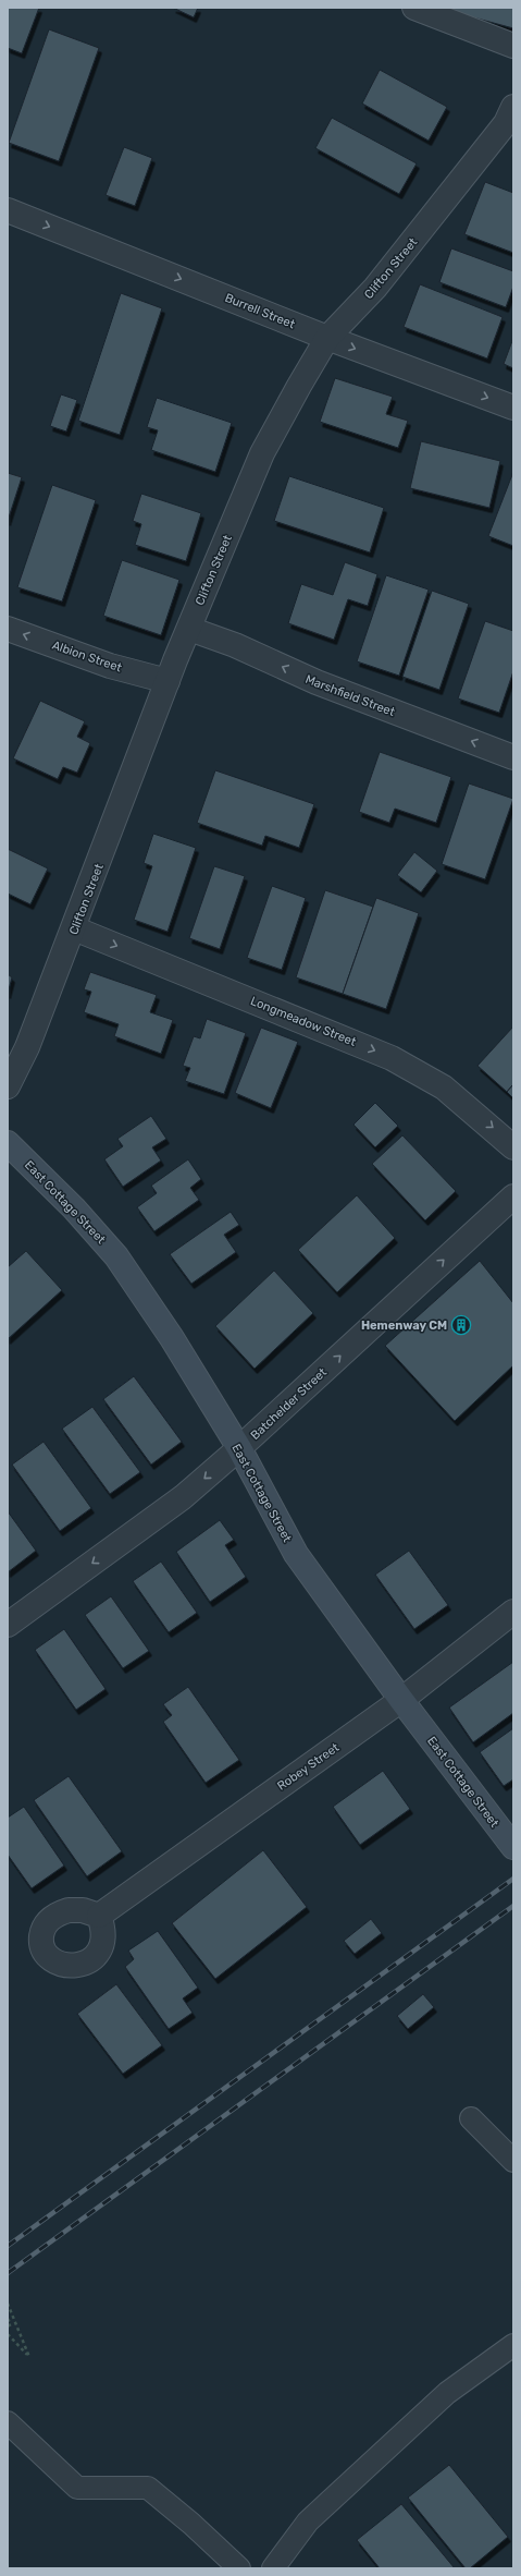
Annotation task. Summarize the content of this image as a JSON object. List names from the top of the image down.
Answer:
{
  "streets": {
    "street": [
      "Clifton Street",
      "Burrell Street",
      "Albion Street",
      "Marshfield Street",
      "Longmeadow Street",
      "East Cottage Street",
      "Batchelder Street",
      "Robey Street"
    ]
  },
  "crossings": [
    ["Clifton Street", "Burrell Street"],
    ["Clifton Street", "Albion Street"],
    ["Clifton Street", "Marshfield Street"],
    ["Clifton Street", "Longmeadow Street"],
    ["East Cottage Street", "Batchelder Street"],
    ["East Cottage Street", "Robey Street"]
  ],
  "one_way": [
    "Burrell Street",
    "Albion Street",
    "Marshfield Street",
    "Longmeadow Street"
  ],
  "places": {
    "building": ["Hemenway CM"]
  }
}
